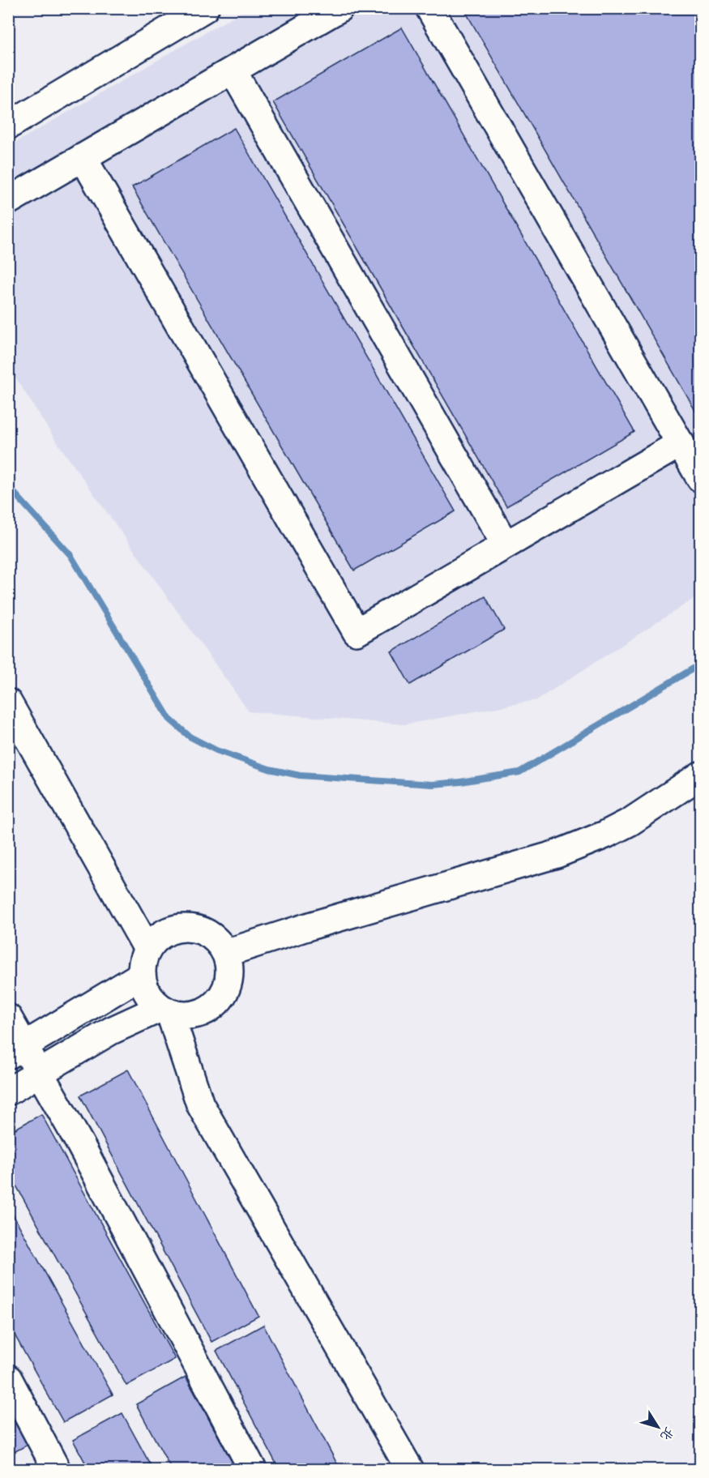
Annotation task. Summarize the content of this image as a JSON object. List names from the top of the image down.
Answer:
{
  "north": "bottom right"
}
